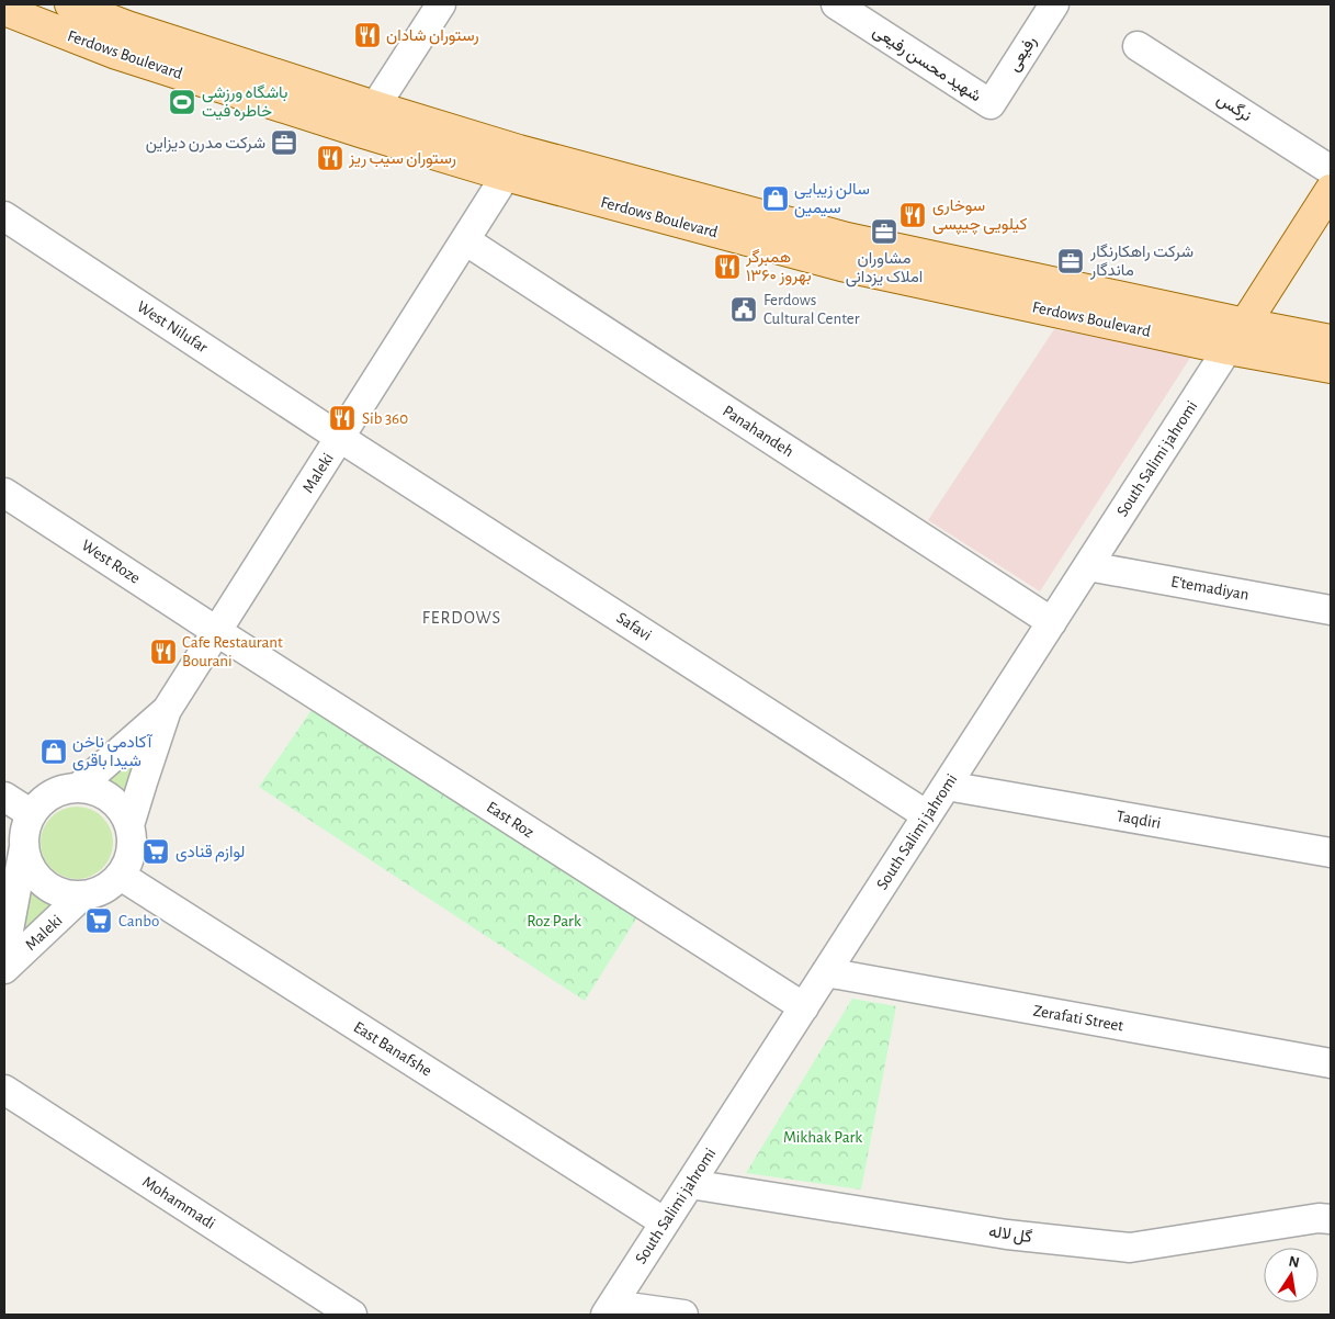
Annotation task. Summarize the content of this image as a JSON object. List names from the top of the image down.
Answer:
{
  "streets": {
    "main road": ["Ferdows Boulevard"],
    "street": [
      "رفیعی",
      "شهید محسن رفیعی",
      "نرگس",
      "West Nilufar",
      "Panahandeh",
      "South Salimi jahromi",
      "Maleki",
      "West Roze",
      "E'temadiyan",
      "Safavi",
      "East Roz",
      "Taqdiri",
      "Zerafati Street",
      "East Banafshe",
      "Mohammadi",
      "گل لاله"
    ]
  },
  "crossings": [
    ["رفیعی", "شهید محسن رفیعی"],
    ["Ferdows Boulevard", "South Salimi jahromi"],
    ["Ferdows Boulevard", "Maleki"],
    ["West Nilufar", "Maleki"],
    ["West Nilufar", "Safavi"],
    ["Panahandeh", "South Salimi jahromi"],
    ["Panahandeh", "Maleki"],
    ["South Salimi jahromi", "E'temadiyan"],
    ["South Salimi jahromi", "Safavi"],
    ["South Salimi jahromi", "East Roz"],
    ["South Salimi jahromi", "Taqdiri"],
    ["South Salimi jahromi", "Zerafati Street"],
    ["South Salimi jahromi", "East Banafshe"],
    ["South Salimi jahromi", "گل لاله"],
    ["Maleki", "West Roze"],
    ["Maleki", "Safavi"],
    ["Maleki", "East Roz"],
    ["Maleki", "East Banafshe"],
    ["West Roze", "East Roz"]
  ],
  "districts": ["FERDOWS"],
  "parks": ["Roz Park", "Mikhak Park"],
  "places": {
    "restaurant": [
      "رستوران شادان",
      "رستوران سیب ریز",
      "سوخاری كيلويی چيپسی",
      "همبرگر بهروز ۱۳۶۰",
      "Sib 360",
      "Cafe Restaurant Bourani"
    ],
    "sports": ["باشگاه ورزشی خاطره فیت"],
    "office": ["شرکت مدرن دیزاین", "مشاوران املاک یزدانی", "شرکت راهکارنگار ماندگار"],
    "shop": ["سالن زیبایی سیمین", "آکادمی ناخن شیدا باقری"],
    "public building": ["Ferdows Cultural Center"],
    "supermarket": ["لوازم قنادی", "Canbo"]
  },
  "north": "top"
}
